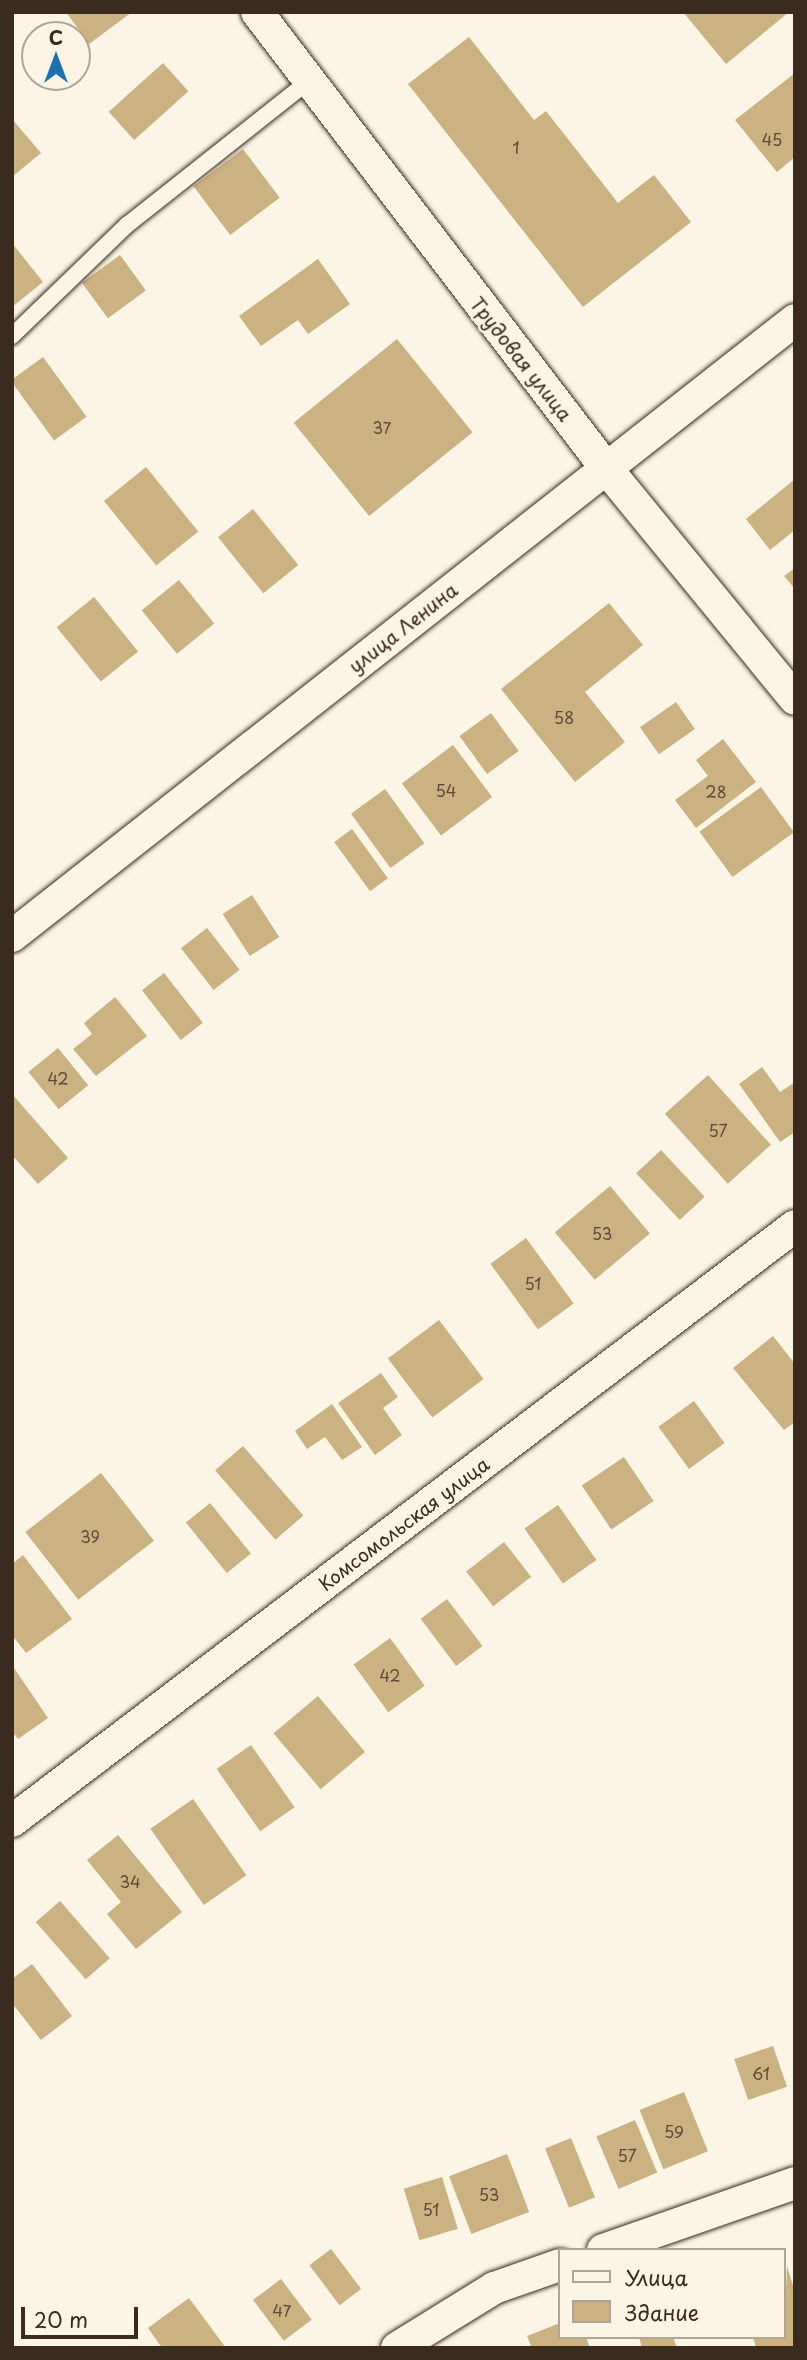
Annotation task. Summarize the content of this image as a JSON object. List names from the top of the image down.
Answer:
{
  "streets": {
    "street": ["Трудовая улица", "улица Ленина", "Комсомольская улица"]
  },
  "crossings": [
    ["Трудовая улица", "улица Ленина"]
  ],
  "house_numbers": [
    "45",
    "1",
    "37",
    "58",
    "54",
    "28",
    "42",
    "57",
    "53",
    "51",
    "39",
    "42",
    "34",
    "61",
    "59",
    "57",
    "53",
    "51",
    "47"
  ],
  "legend": ["Улица", "Здание"],
  "scale_bar": "20 m",
  "north": "top"
}
